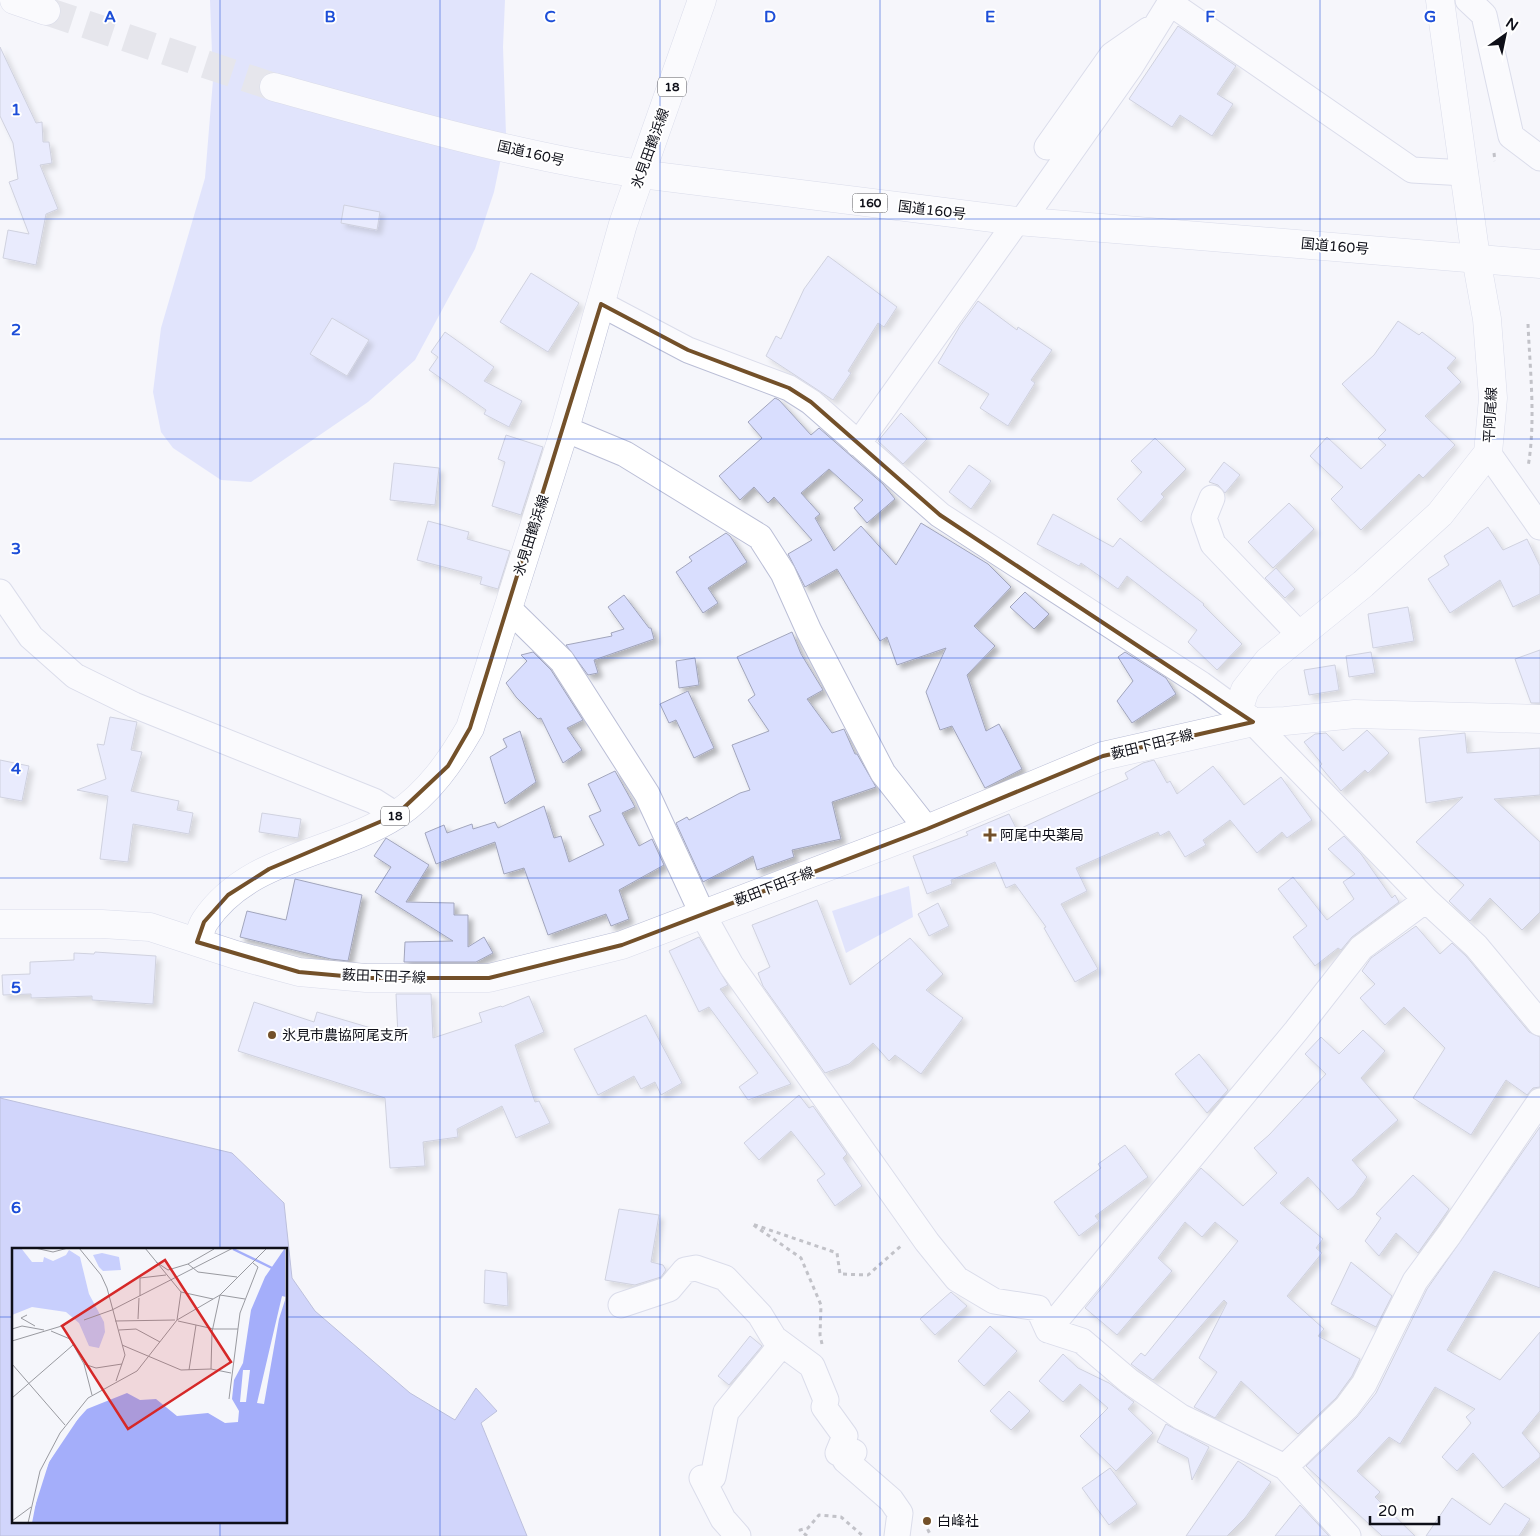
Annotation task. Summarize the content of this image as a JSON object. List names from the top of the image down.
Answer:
{
  "streets": {
    "main road": [
      "18",
      "氷見田鶴浜線",
      "国道160号",
      "160",
      "平阿尾線",
      "薮田下田子線"
    ]
  },
  "crossings": [
    ["氷見田鶴浜線", "国道160号"],
    ["氷見田鶴浜線", "薮田下田子線"],
    ["国道160号", "平阿尾線"],
    ["平阿尾線", "薮田下田子線"]
  ],
  "places": {
    "health": ["阿尾中央薬局"],
    "other": ["氷見市農協阿尾支所", "白峰社"]
  },
  "scale_bar": "20 m",
  "north": "top right",
  "grid": {
    "columns": [
      "A",
      "B",
      "C",
      "D",
      "E",
      "F",
      "G"
    ],
    "rows": [
      "1",
      "2",
      "3",
      "4",
      "5",
      "6"
    ]
  }
}
